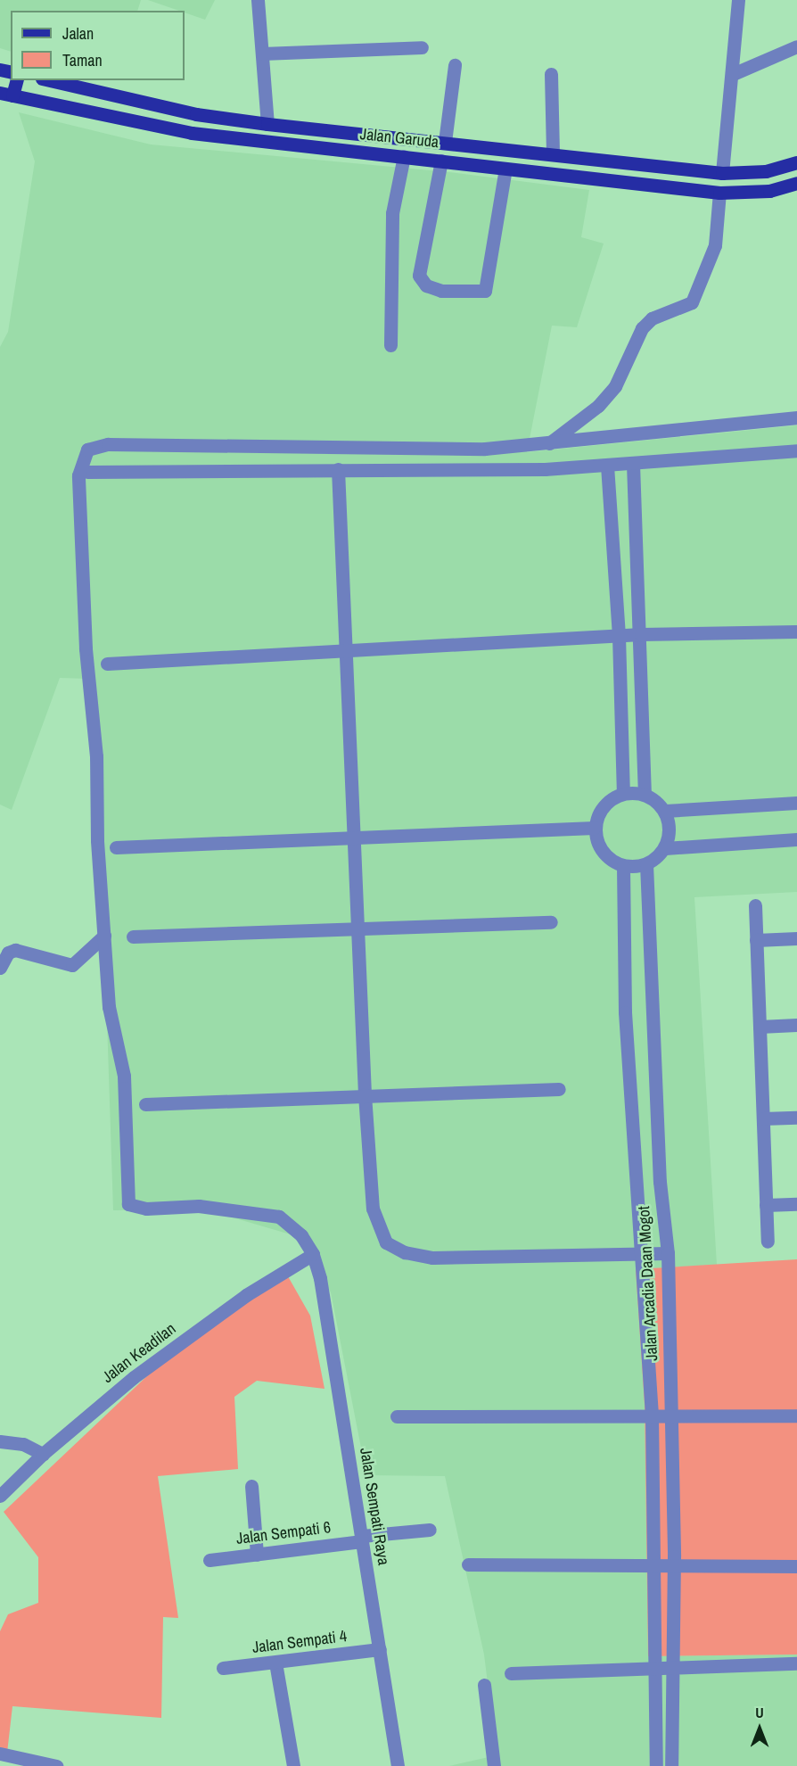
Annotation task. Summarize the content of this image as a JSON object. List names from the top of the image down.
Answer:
{
  "streets": {
    "main road": ["Jalan Garuda"],
    "street": [
      "Jalan Arcadia Daan Mogot",
      "Jalan Keadilan",
      "Jalan Sempati Raya",
      "Jalan Sempati 6",
      "Jalan Sempati 4"
    ]
  },
  "crossings": [
    ["Jalan Keadilan", "Jalan Sempati Raya"],
    ["Jalan Sempati Raya", "Jalan Sempati 6"],
    ["Jalan Sempati Raya", "Jalan Sempati 4"]
  ],
  "legend": ["Jalan", "Taman"],
  "north": "top"
}
